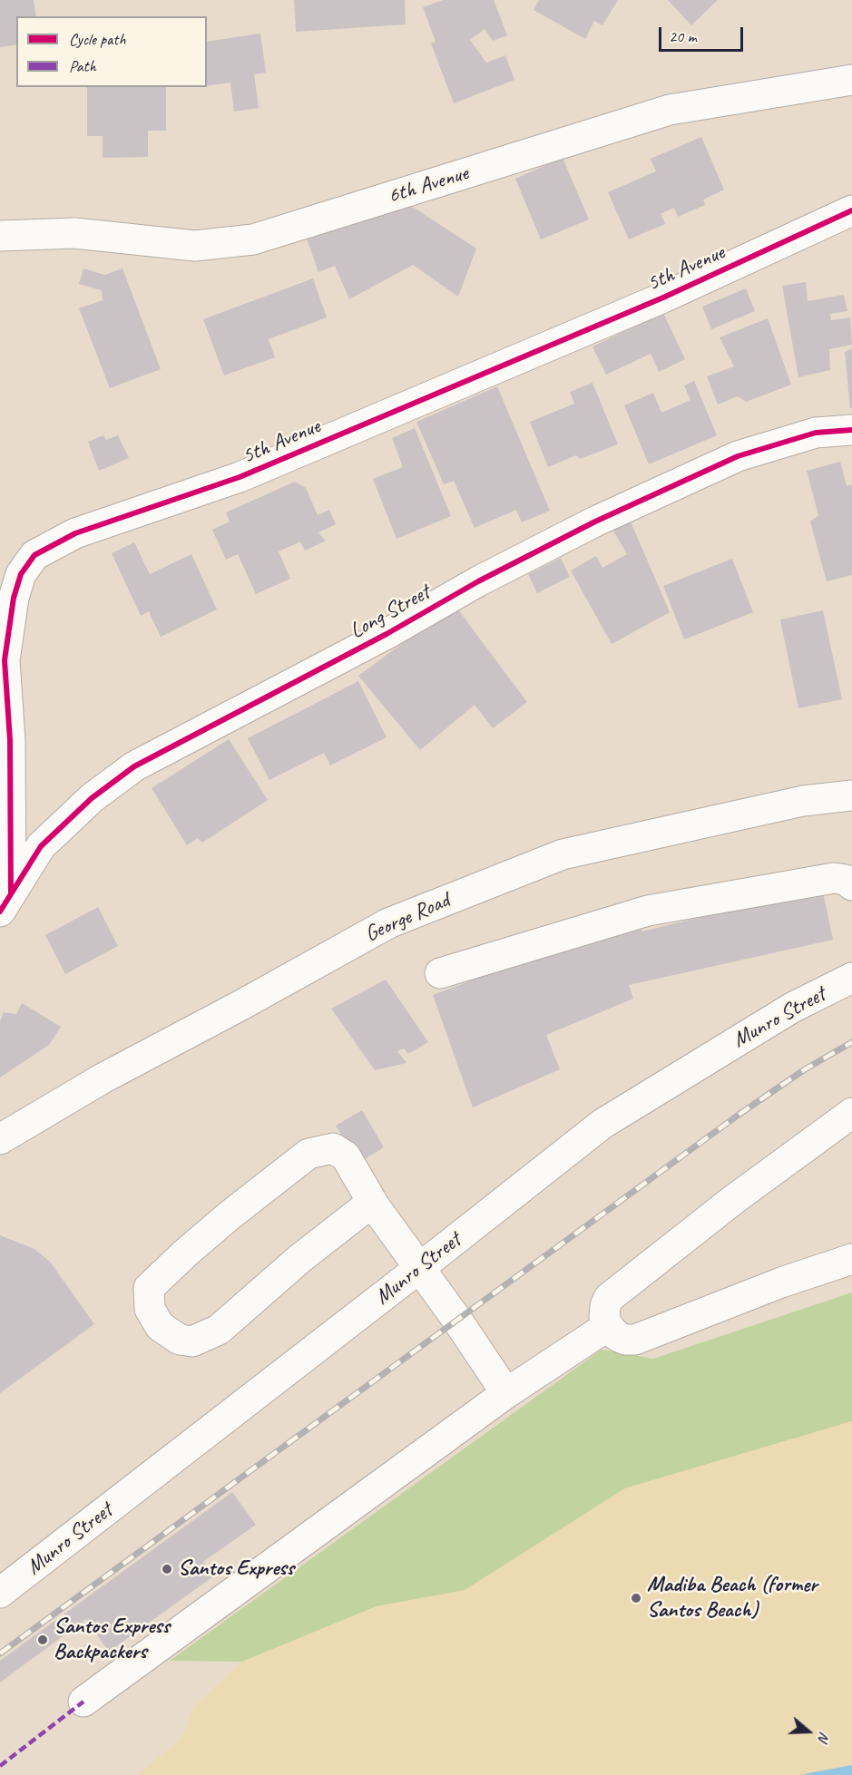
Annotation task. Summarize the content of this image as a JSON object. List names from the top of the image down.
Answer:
{
  "streets": {
    "street": [
      "6th Avenue",
      "5th Avenue",
      "Long Street",
      "George Road",
      "Munro Street"
    ]
  },
  "crossings": [
    ["5th Avenue", "Long Street"]
  ],
  "places": ["Santos Express", "Madiba Beach (former Santos Beach)", "Santos Express Backpackers"],
  "legend": ["Cycle path", "Path"],
  "scale_bar": "20 m",
  "north": "right"
}
